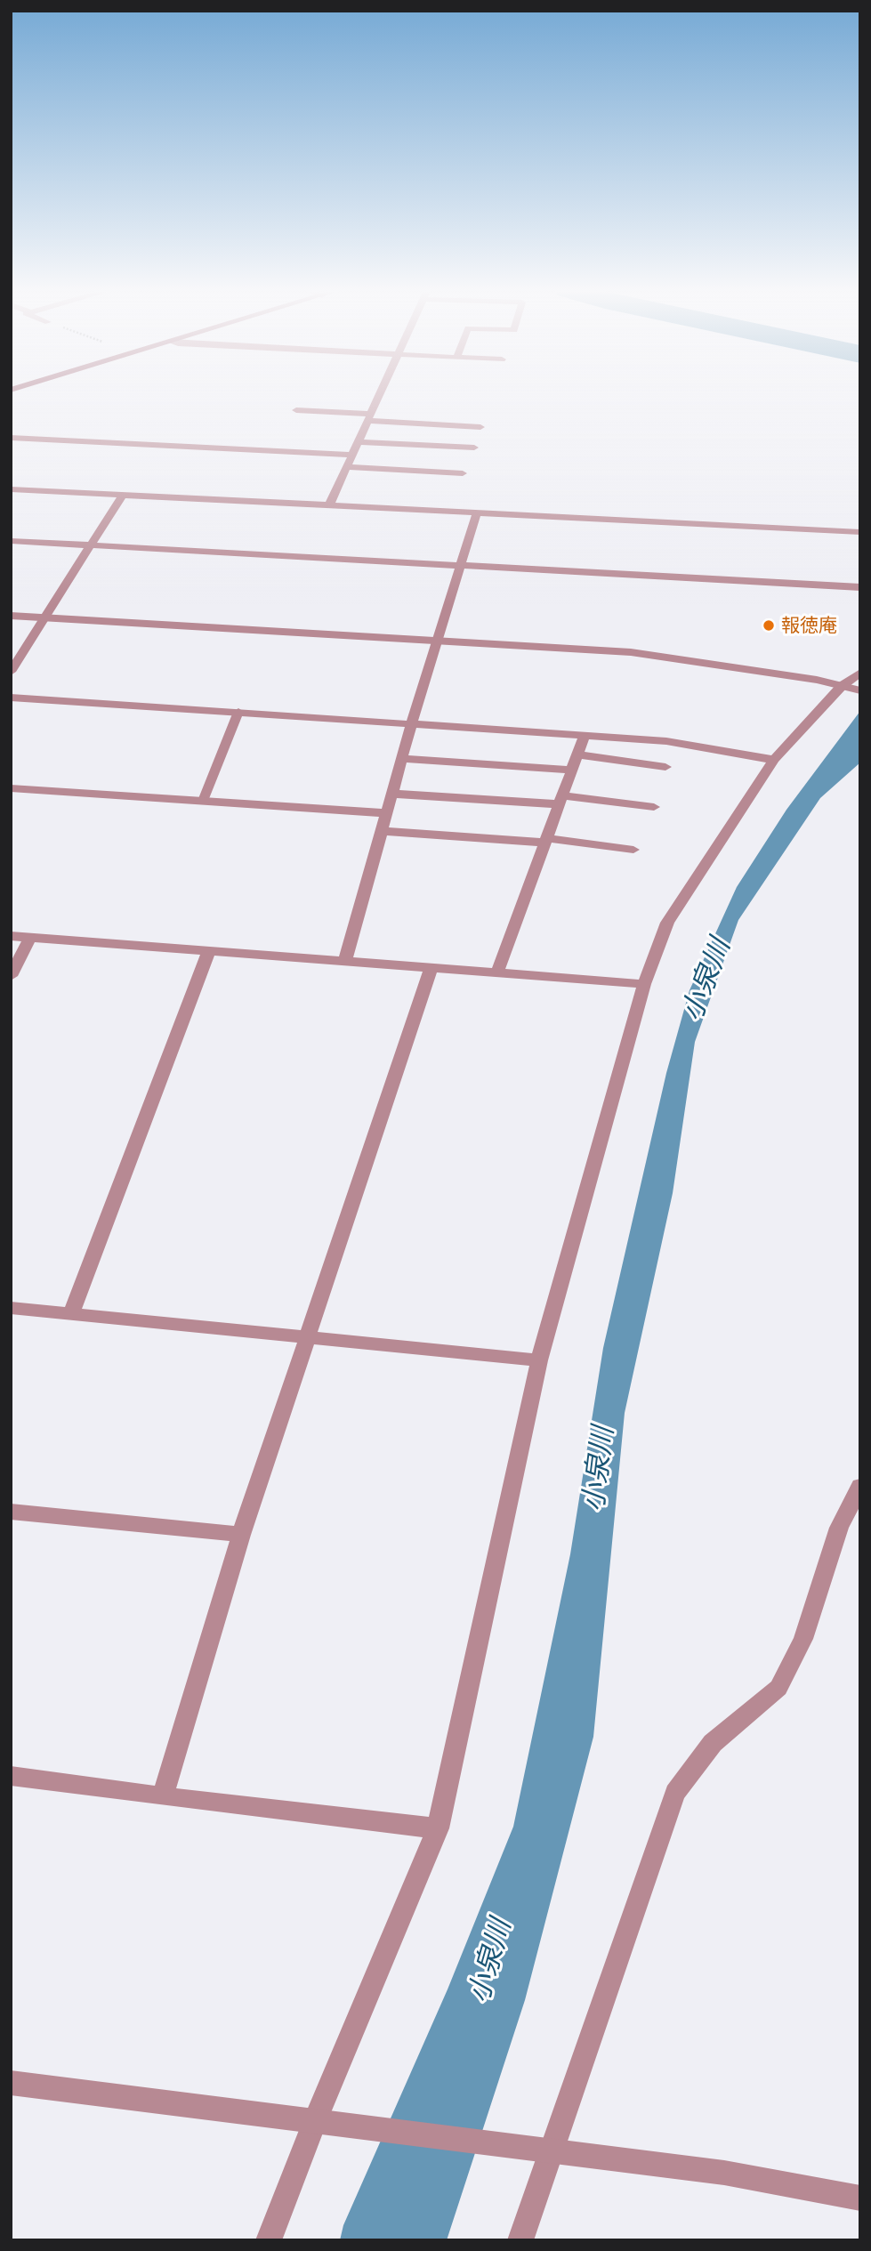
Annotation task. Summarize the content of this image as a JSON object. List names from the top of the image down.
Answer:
{
  "water": ["小泉川"],
  "places": ["報徳庵"]
}
